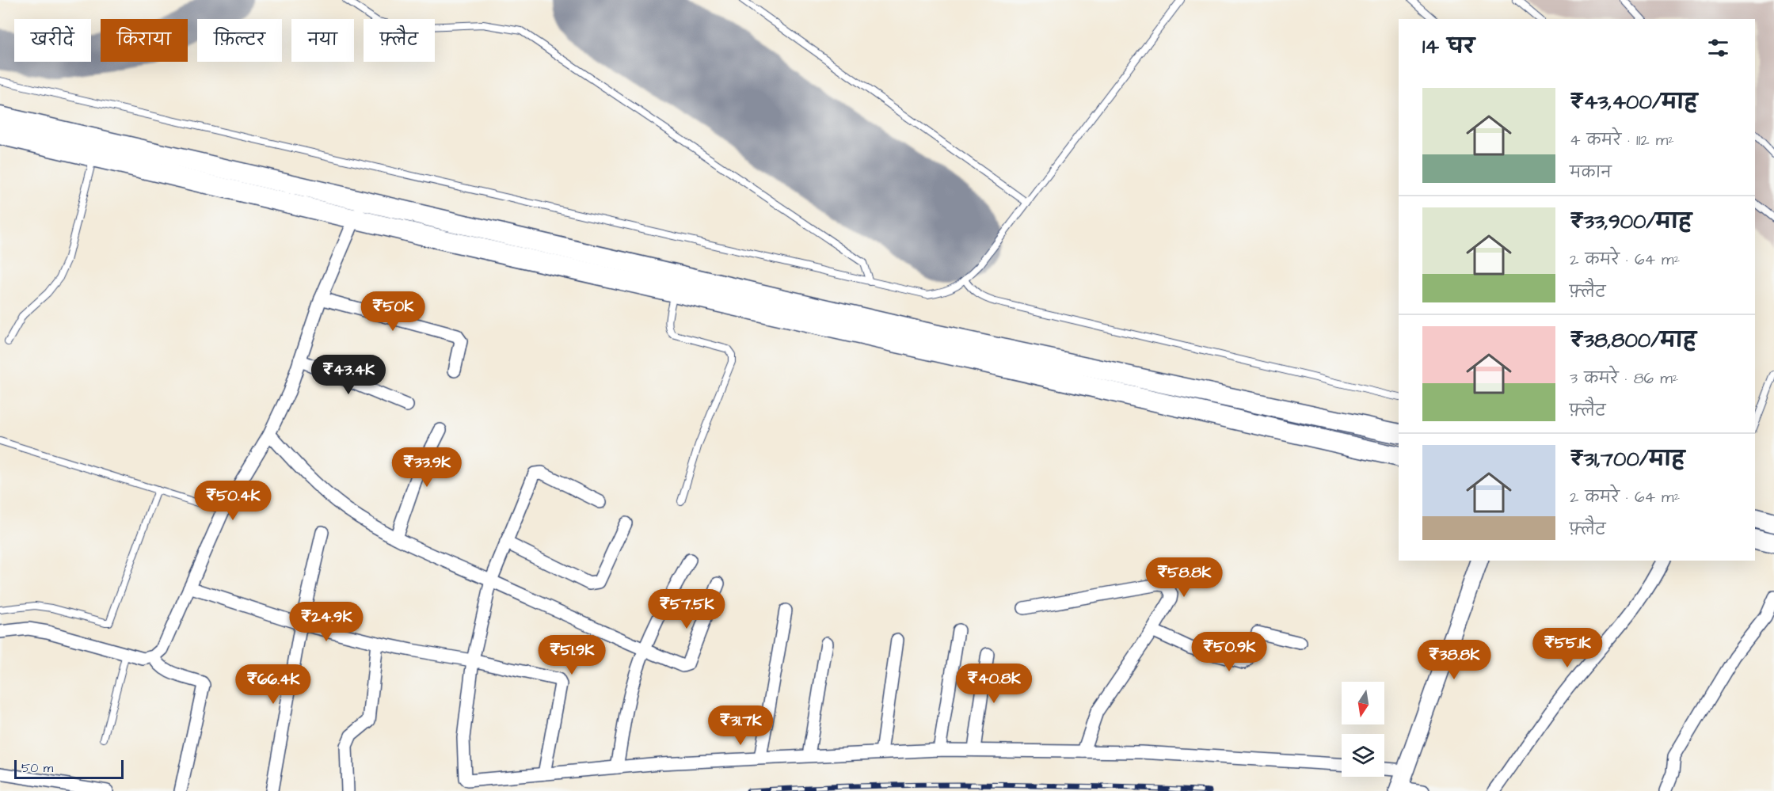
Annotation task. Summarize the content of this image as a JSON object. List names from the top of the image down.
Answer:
{
  "scale_bar": "50 m",
  "north": "bottom",
  "page": {
    "chip": [
      "खरीदें",
      "किराया",
      "फ़िल्टर",
      "नया",
      "फ़्लैट"
    ],
    "heading": "14 घर",
    "list": [
      {
        "name": "₹43,400/माह",
        "note": "4 कमरे · 112 m² · मकान"
      },
      {
        "name": "₹33,900/माह",
        "note": "2 कमरे · 64 m² · फ़्लैट"
      },
      {
        "name": "₹38,800/माह",
        "note": "3 कमरे · 86 m² · फ़्लैट"
      },
      {
        "name": "₹31,700/माह",
        "note": "2 कमरे · 64 m² · फ़्लैट"
      }
    ],
    "price": [
      "₹50K",
      "₹43.4K",
      "₹33.9K",
      "₹50.4K",
      "₹58.8K",
      "₹57.5K",
      "₹24.9K",
      "₹55.1K",
      "₹50.9K",
      "₹51.9K",
      "₹38.8K",
      "₹40.8K",
      "₹66.4K",
      "₹31.7K"
    ],
    "scale": "50 m"
  }
}
